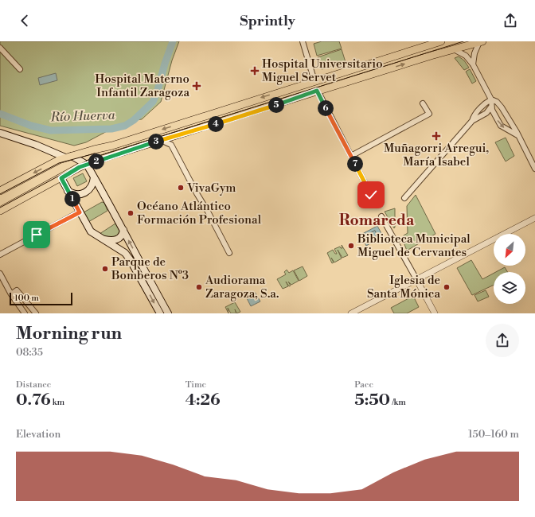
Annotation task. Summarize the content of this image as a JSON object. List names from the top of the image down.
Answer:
{
  "districts": ["Romareda"],
  "water": ["Río Huerva"],
  "places": {
    "health": ["Hospital Universitario Miguel Servet", "Hospital Materno Infantil Zaragoza", "Muñagorri Arregui, María Isabel"],
    "other": [
      "VivaGym",
      "Océano Atlántico Formación Profesional",
      "Biblioteca Municipal Miguel de Cervantes",
      "Parque de Bomberos Nº3",
      "Audiorama Zaragoza, S.a.",
      "Iglesia de Santa Mónica"
    ]
  },
  "scale_bar": "100 m",
  "north": "bottom left",
  "page": {
    "header": "Sprintly",
    "pins": [
      "5",
      "6",
      "4",
      "3",
      "2",
      "7",
      "1"
    ],
    "scale": "100 m",
    "heading": ["Morning run", "08:35"],
    "stats": [
      ["Distance", "0.76 km"],
      ["Time", "4:26"],
      ["Pace", "5:50 /km"]
    ],
    "chart": ["Elevation", "150–160 m"]
  }
}
